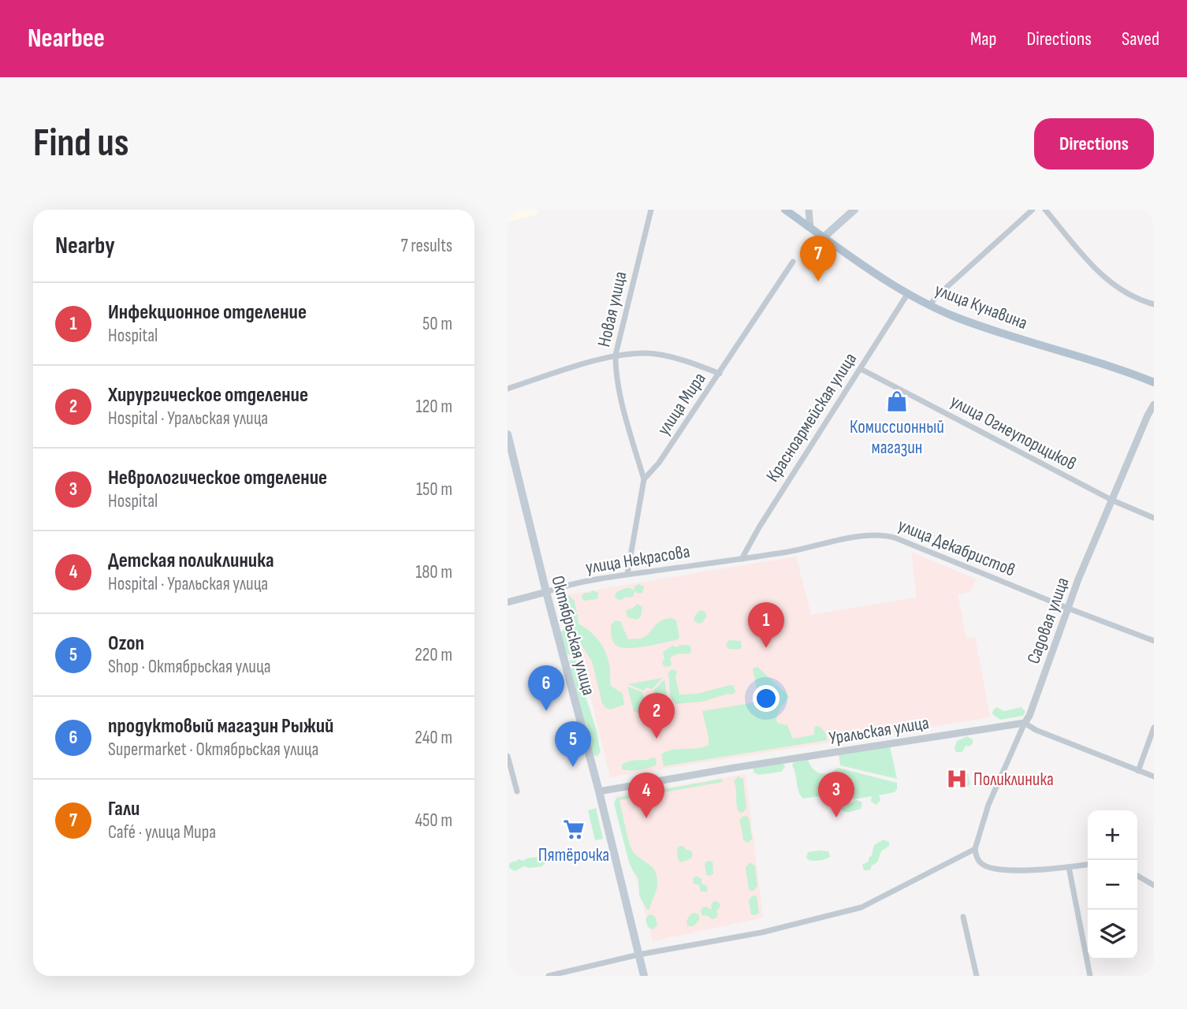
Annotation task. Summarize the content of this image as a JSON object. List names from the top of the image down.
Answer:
{
  "streets": {
    "main road": ["улица Кунавина", "Октябрьская улица"],
    "street": [
      "Новая улица",
      "улица Мира",
      "Красноармейская улица",
      "улица Огнеупорщиков",
      "улица Декабристов",
      "улица Некрасова",
      "Садовая улица",
      "Уральская улица"
    ]
  },
  "crossings": [
    ["улица Кунавина", "Красноармейская улица"],
    ["Новая улица", "улица Мира"],
    ["Красноармейская улица", "улица Огнеупорщиков"],
    ["Красноармейская улица", "улица Декабристов"],
    ["Красноармейская улица", "улица Некрасова"],
    ["улица Огнеупорщиков", "Садовая улица"],
    ["улица Декабристов", "улица Некрасова"],
    ["улица Декабристов", "Садовая улица"],
    ["улица Некрасова", "Октябрьская улица"],
    ["Садовая улица", "Уральская улица"],
    ["Октябрьская улица", "Уральская улица"]
  ],
  "places": {
    "shop": ["Комиссионный магазин"],
    "hospital": ["Поликлиника"],
    "supermarket": ["Пятёрочка"]
  },
  "page": {
    "header": "Nearbee",
    "nav": ["Map", "Directions", "Saved"],
    "buttons": "Directions",
    "title": "Find us",
    "heading": ["Nearby", "7 results"],
    "pins": [
      "7",
      "1",
      "6",
      "2",
      "5",
      "3",
      "4"
    ],
    "list": [
      {
        "mark": "1",
        "name": "Инфекционное отделение",
        "note": "Hospital",
        "value": "50 m"
      },
      {
        "mark": "2",
        "name": "Хирургическое отделение",
        "note": "Hospital · Уральская улица",
        "value": "120 m"
      },
      {
        "mark": "3",
        "name": "Неврологическое отделение",
        "note": "Hospital",
        "value": "150 m"
      },
      {
        "mark": "4",
        "name": "Детская поликлиника",
        "note": "Hospital · Уральская улица",
        "value": "180 m"
      },
      {
        "mark": "5",
        "name": "Ozon",
        "note": "Shop · Октябрьская улица",
        "value": "220 m"
      },
      {
        "mark": "6",
        "name": "продуктовый магазин Рыжий",
        "note": "Supermarket · Октябрьская улица",
        "value": "240 m"
      },
      {
        "mark": "7",
        "name": "Гали",
        "note": "Café · улица Мира",
        "value": "450 m"
      }
    ],
    "map_buttons": ["+", "−"]
  }
}
